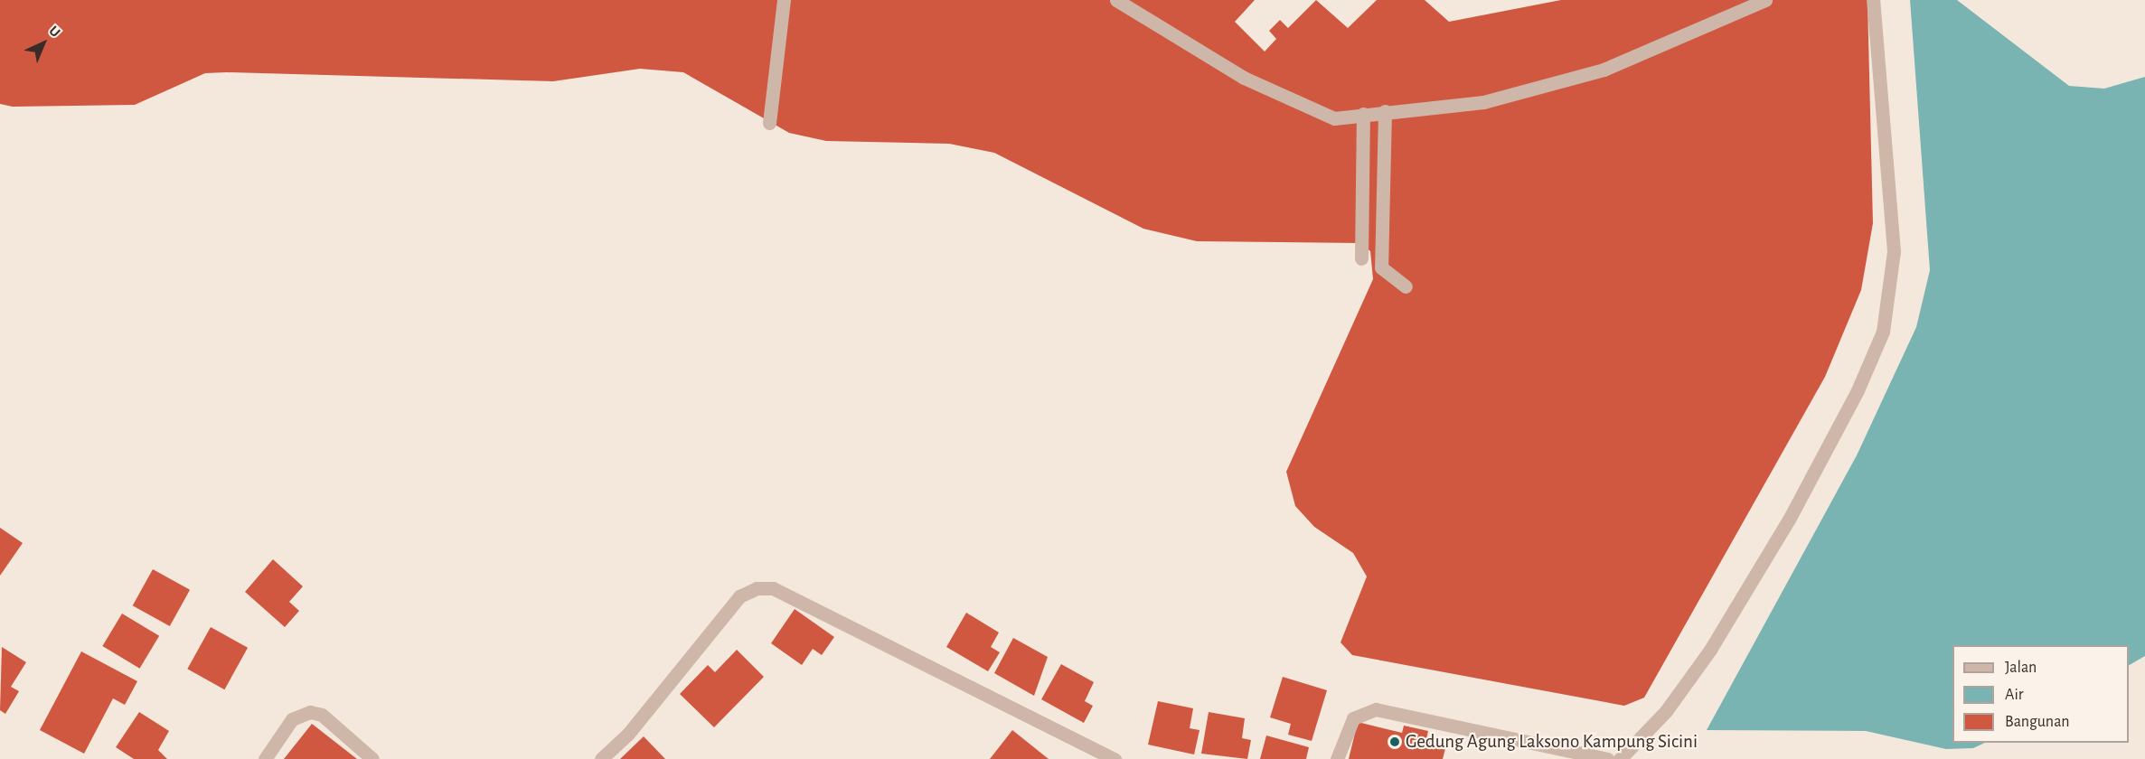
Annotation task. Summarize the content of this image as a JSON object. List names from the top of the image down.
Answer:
{
  "places": ["Gedung Agung Laksono Kampung Sicini"],
  "legend": ["Jalan", "Air", "Bangunan"],
  "north": "top right"
}
